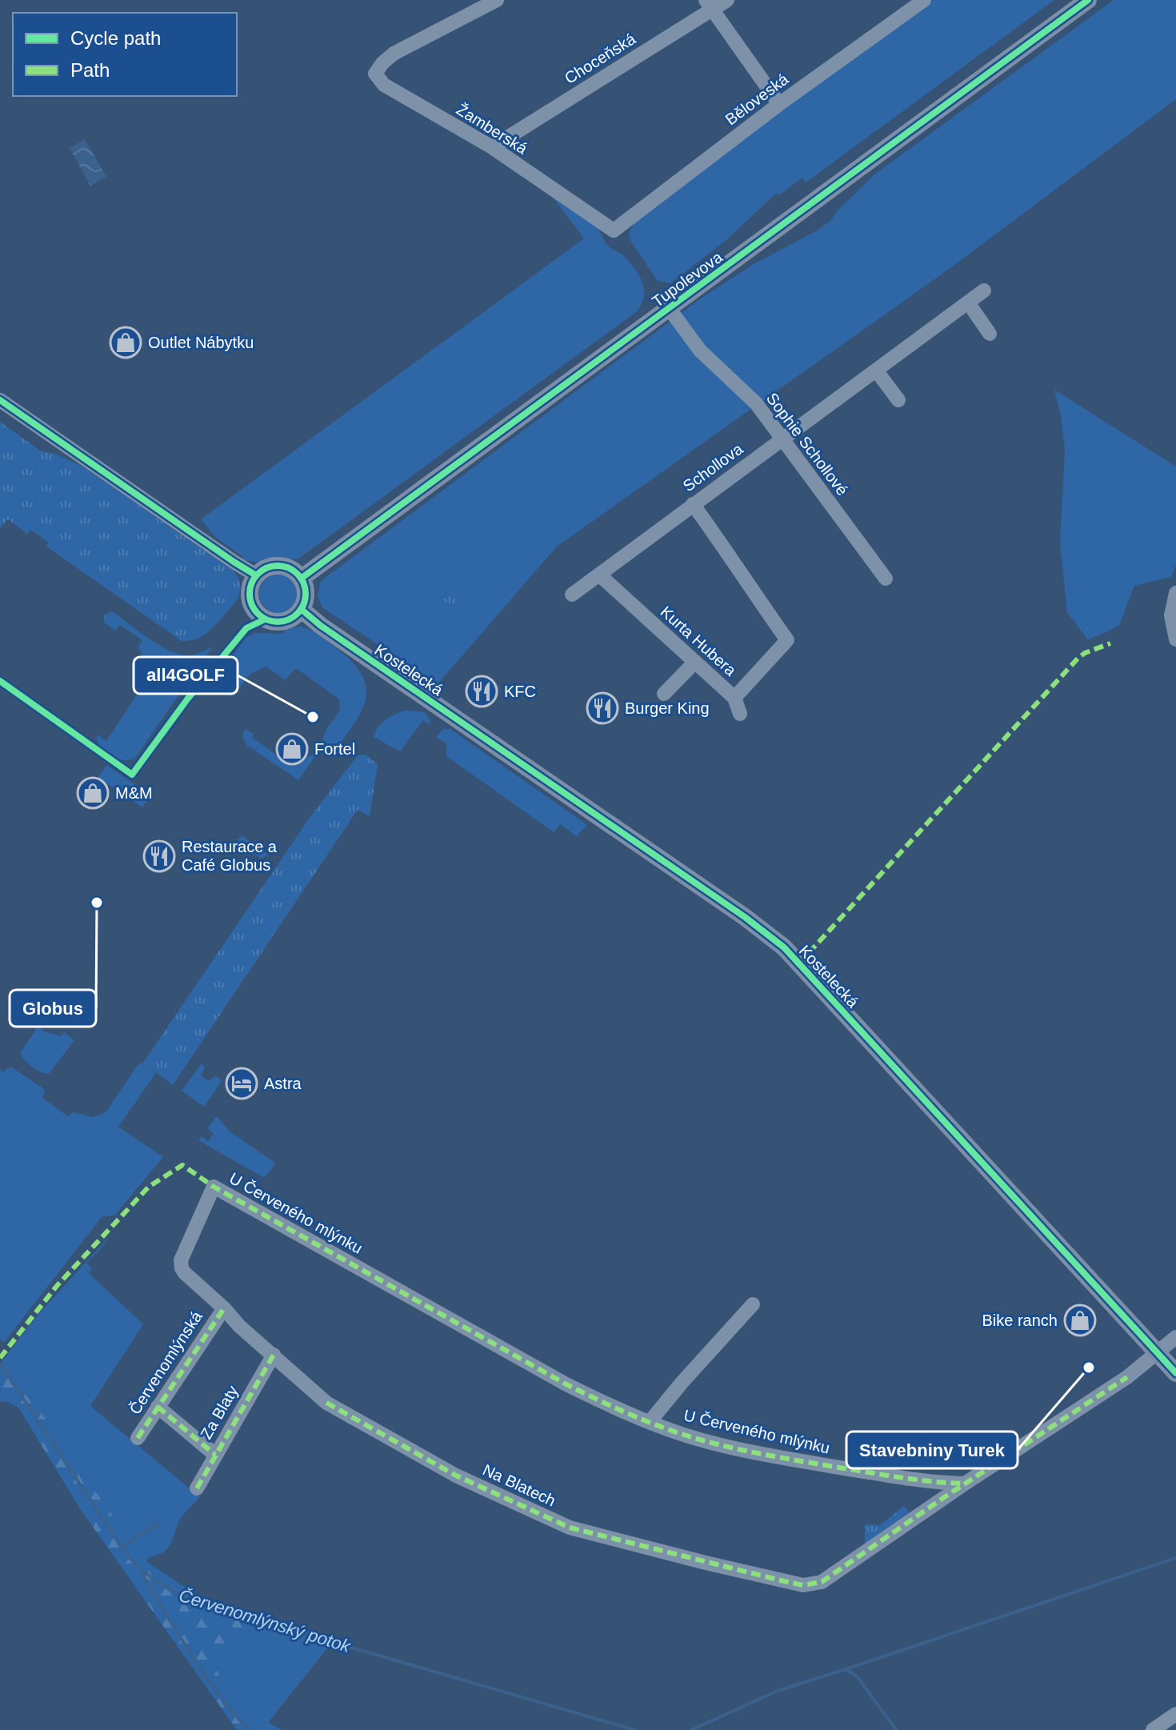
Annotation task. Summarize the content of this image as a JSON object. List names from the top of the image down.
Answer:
{
  "streets": {
    "main road": ["Tupolevova", "Kostelecká"],
    "street": [
      "Choceňská",
      "Běloveská",
      "Žamberská",
      "Sophie Schollové",
      "Schollova",
      "Kurta Hubera",
      "U Červeného mlýnku",
      "Červenomlýnská",
      "Za Blaty",
      "Na Blatech"
    ]
  },
  "crossings": [
    ["Choceňská", "Žamberská"],
    ["Běloveská", "Žamberská"],
    ["Tupolevova", "Sophie Schollové"],
    ["Tupolevova", "Kostelecká"],
    ["Sophie Schollové", "Schollova"],
    ["Schollova", "Kurta Hubera"],
    ["U Červeného mlýnku", "Na Blatech"],
    ["Červenomlýnská", "Na Blatech"],
    ["Za Blaty", "Na Blatech"]
  ],
  "water": ["Červenomlýnský potok"],
  "places": {
    "shop": [
      "Outlet Nábytku",
      "Fortel",
      "M&M",
      "Bike ranch"
    ],
    "restaurant": ["KFC", "Burger King", "Restaurace a Café Globus"],
    "other": ["all4GOLF", "Globus", "Stavebniny Turek"],
    "hotel": ["Astra"]
  },
  "legend": ["Cycle path", "Path"]
}
